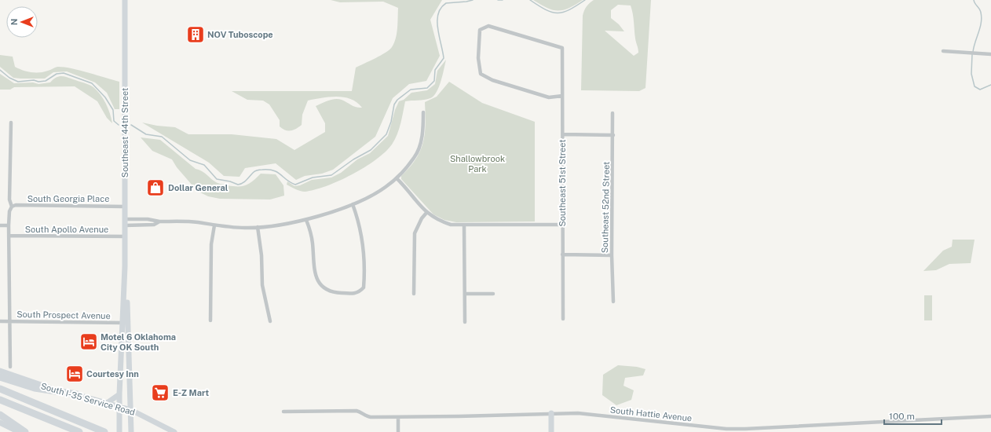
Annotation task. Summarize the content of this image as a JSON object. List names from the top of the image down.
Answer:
{
  "streets": {
    "main road": ["Southeast 44th Street", "South I-35 Service Road"],
    "street": [
      "Southeast 51st Street",
      "South Georgia Place",
      "Southeast 52nd Street",
      "South Apollo Avenue",
      "South Prospect Avenue",
      "South Hattie Avenue"
    ]
  },
  "crossings": [
    ["Southeast 44th Street", "South Georgia Place"],
    ["Southeast 44th Street", "South Apollo Avenue"],
    ["Southeast 44th Street", "South Prospect Avenue"],
    ["Southeast 44th Street", "South I-35 Service Road"]
  ],
  "parks": ["Shallowbrook Park"],
  "places": {
    "building": ["NOV Tuboscope"],
    "shop": ["Dollar General"],
    "hotel": ["Motel 6 Oklahoma City OK South", "Courtesy Inn"],
    "supermarket": ["E-Z Mart"]
  },
  "scale_bar": "100 m",
  "north": "left"
}
